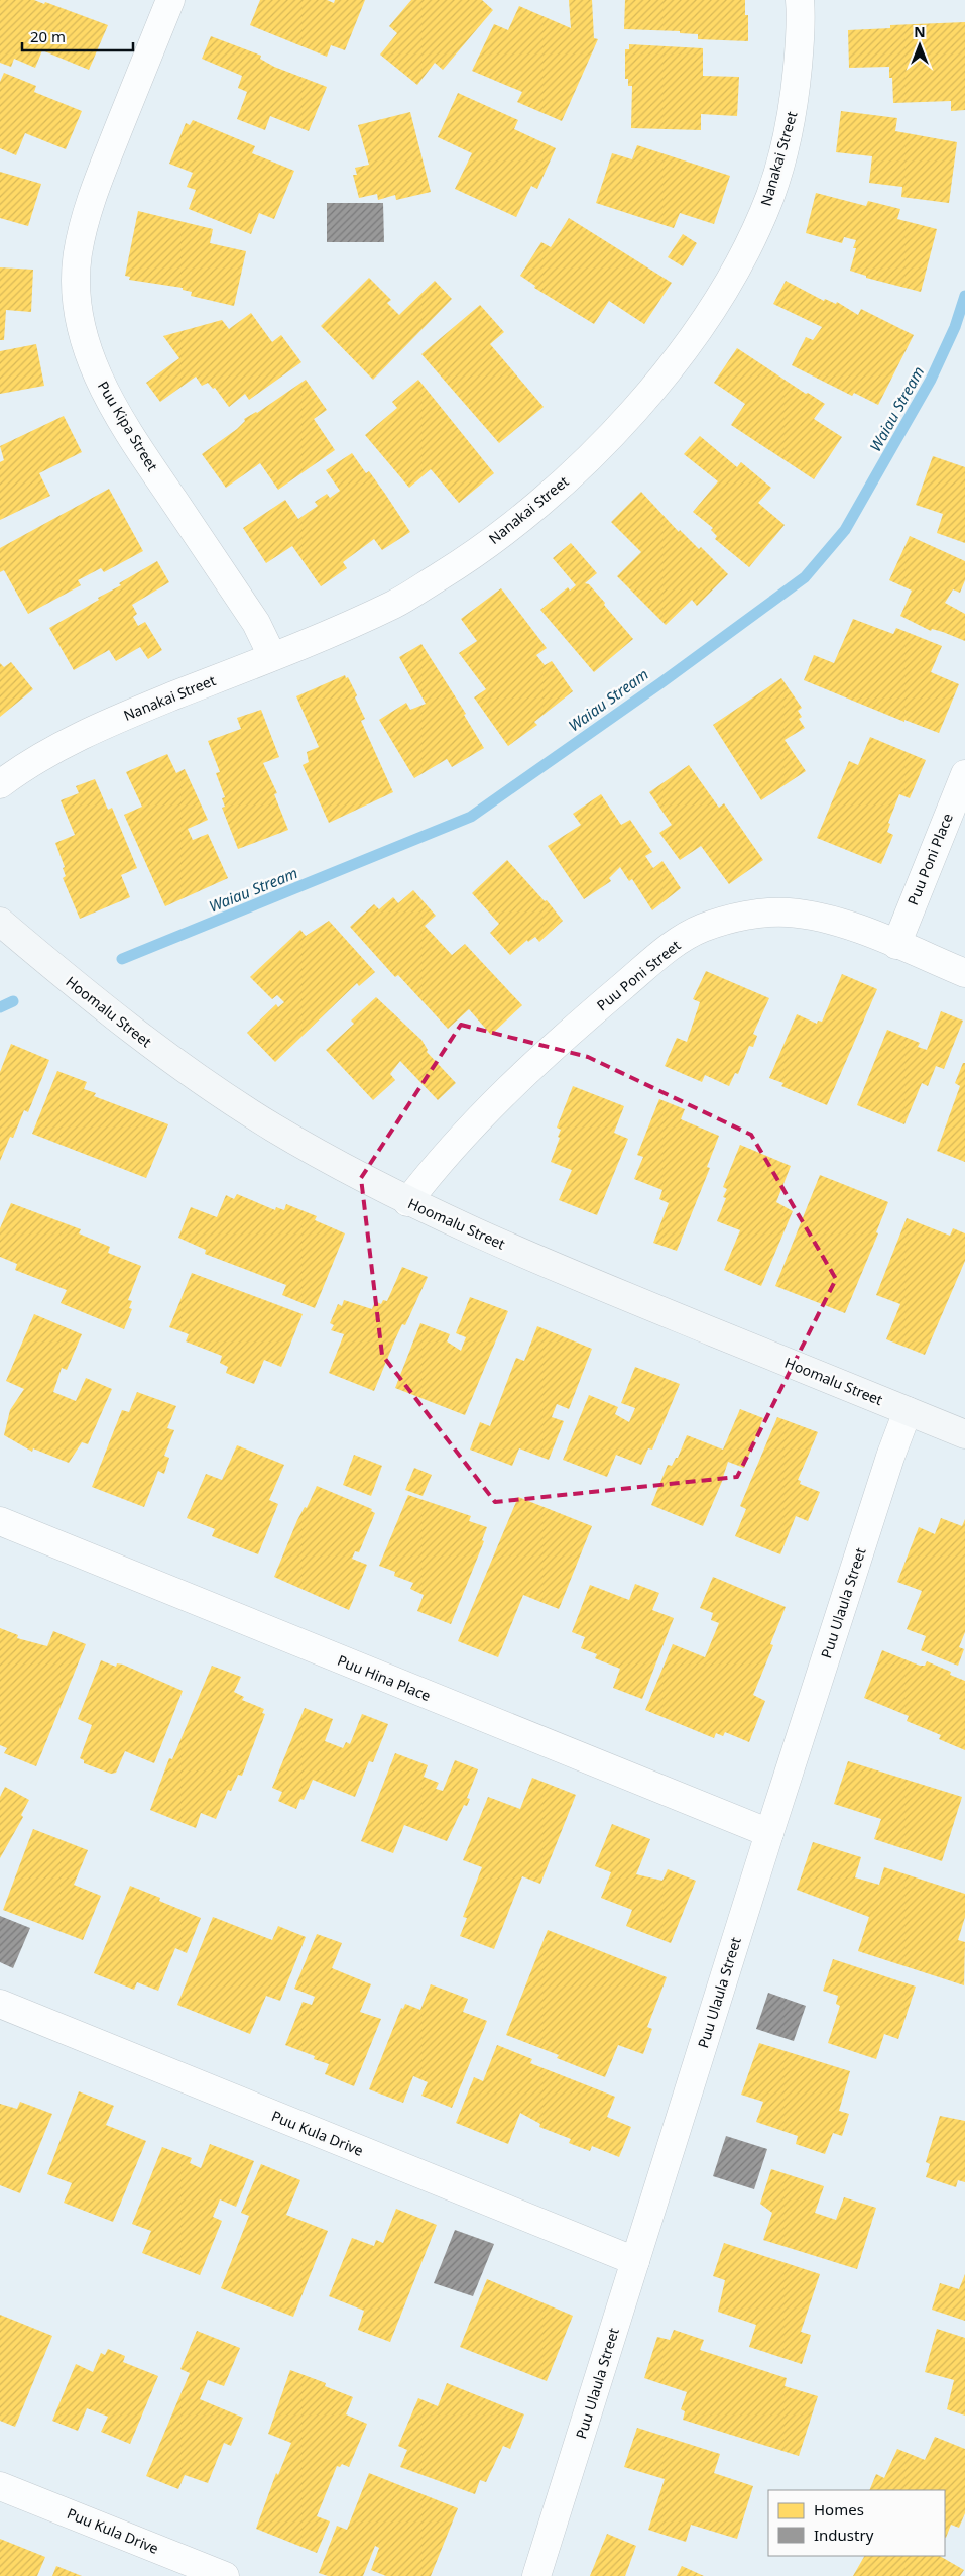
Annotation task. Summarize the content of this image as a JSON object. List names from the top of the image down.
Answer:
{
  "streets": {
    "street": [
      "Nanakai Street",
      "Puu Kipa Street",
      "Puu Poni Place",
      "Puu Poni Street",
      "Hoomalu Street",
      "Puu Ulaula Street",
      "Puu Hina Place",
      "Puu Kula Drive"
    ]
  },
  "crossings": [
    ["Nanakai Street", "Puu Kipa Street"],
    ["Puu Poni Place", "Puu Poni Street"],
    ["Puu Poni Street", "Hoomalu Street"],
    ["Hoomalu Street", "Puu Ulaula Street"],
    ["Puu Ulaula Street", "Puu Hina Place"],
    ["Puu Ulaula Street", "Puu Kula Drive"]
  ],
  "water": ["Waiau Stream"],
  "legend": ["Homes", "Industry"],
  "scale_bar": "20 m",
  "north": "top"
}
